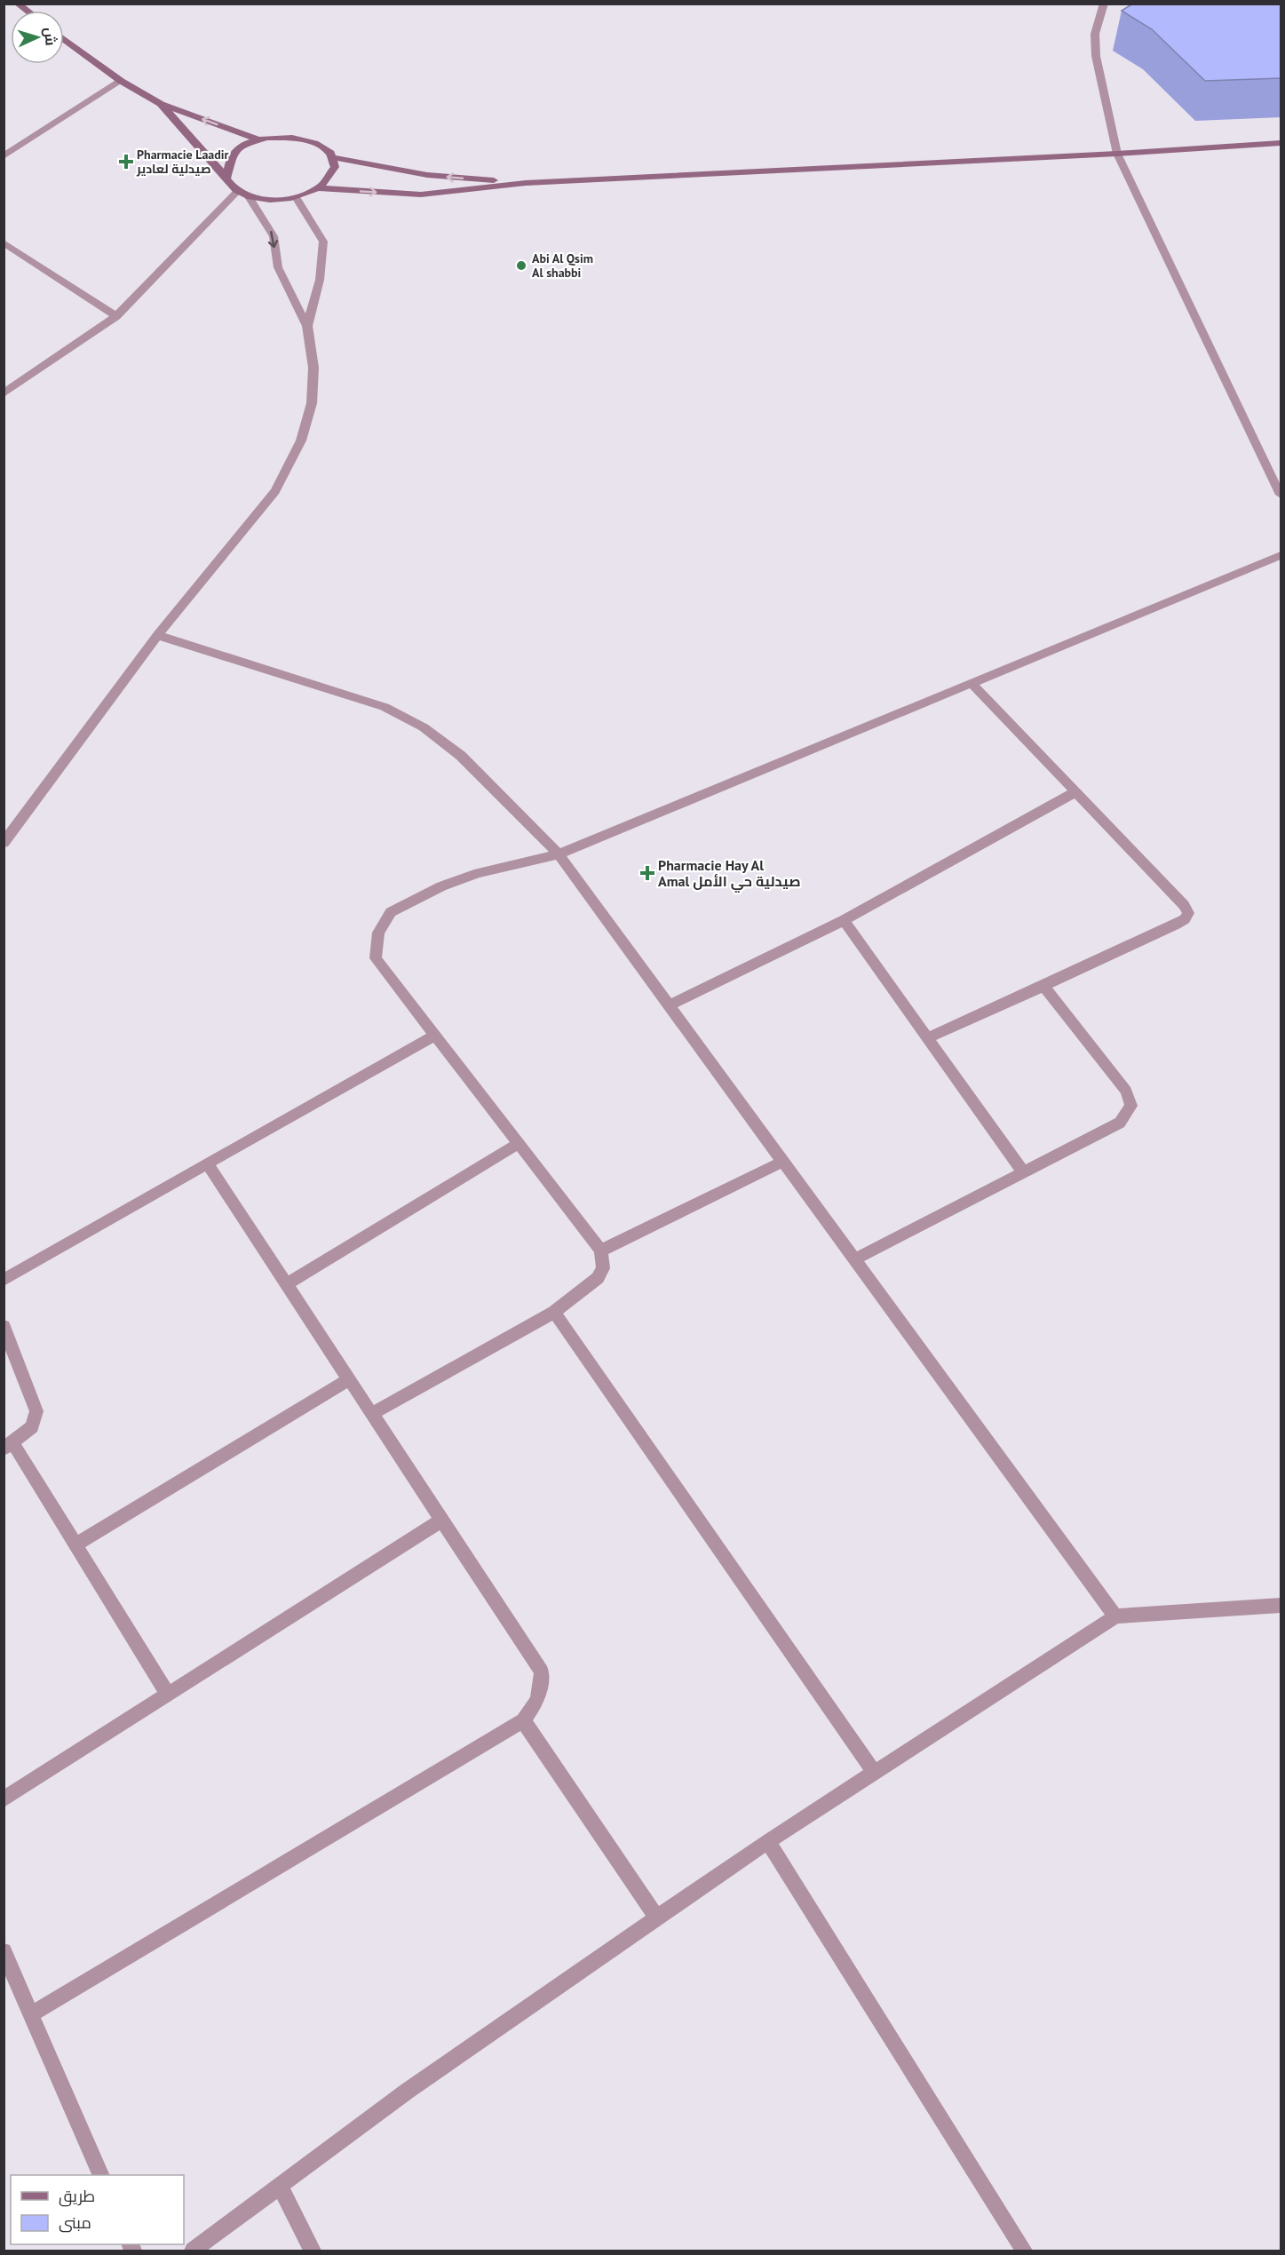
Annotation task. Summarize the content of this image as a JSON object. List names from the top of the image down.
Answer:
{
  "places": {
    "health": ["Pharmacie Laadir صيدلية لعادير", "Pharmacie Hay Al Amal صيدلية حي الأمل"],
    "other": ["Abi Al Qsim Al shabbi"]
  },
  "legend": ["طريق", "مبنى"],
  "north": "right"
}
